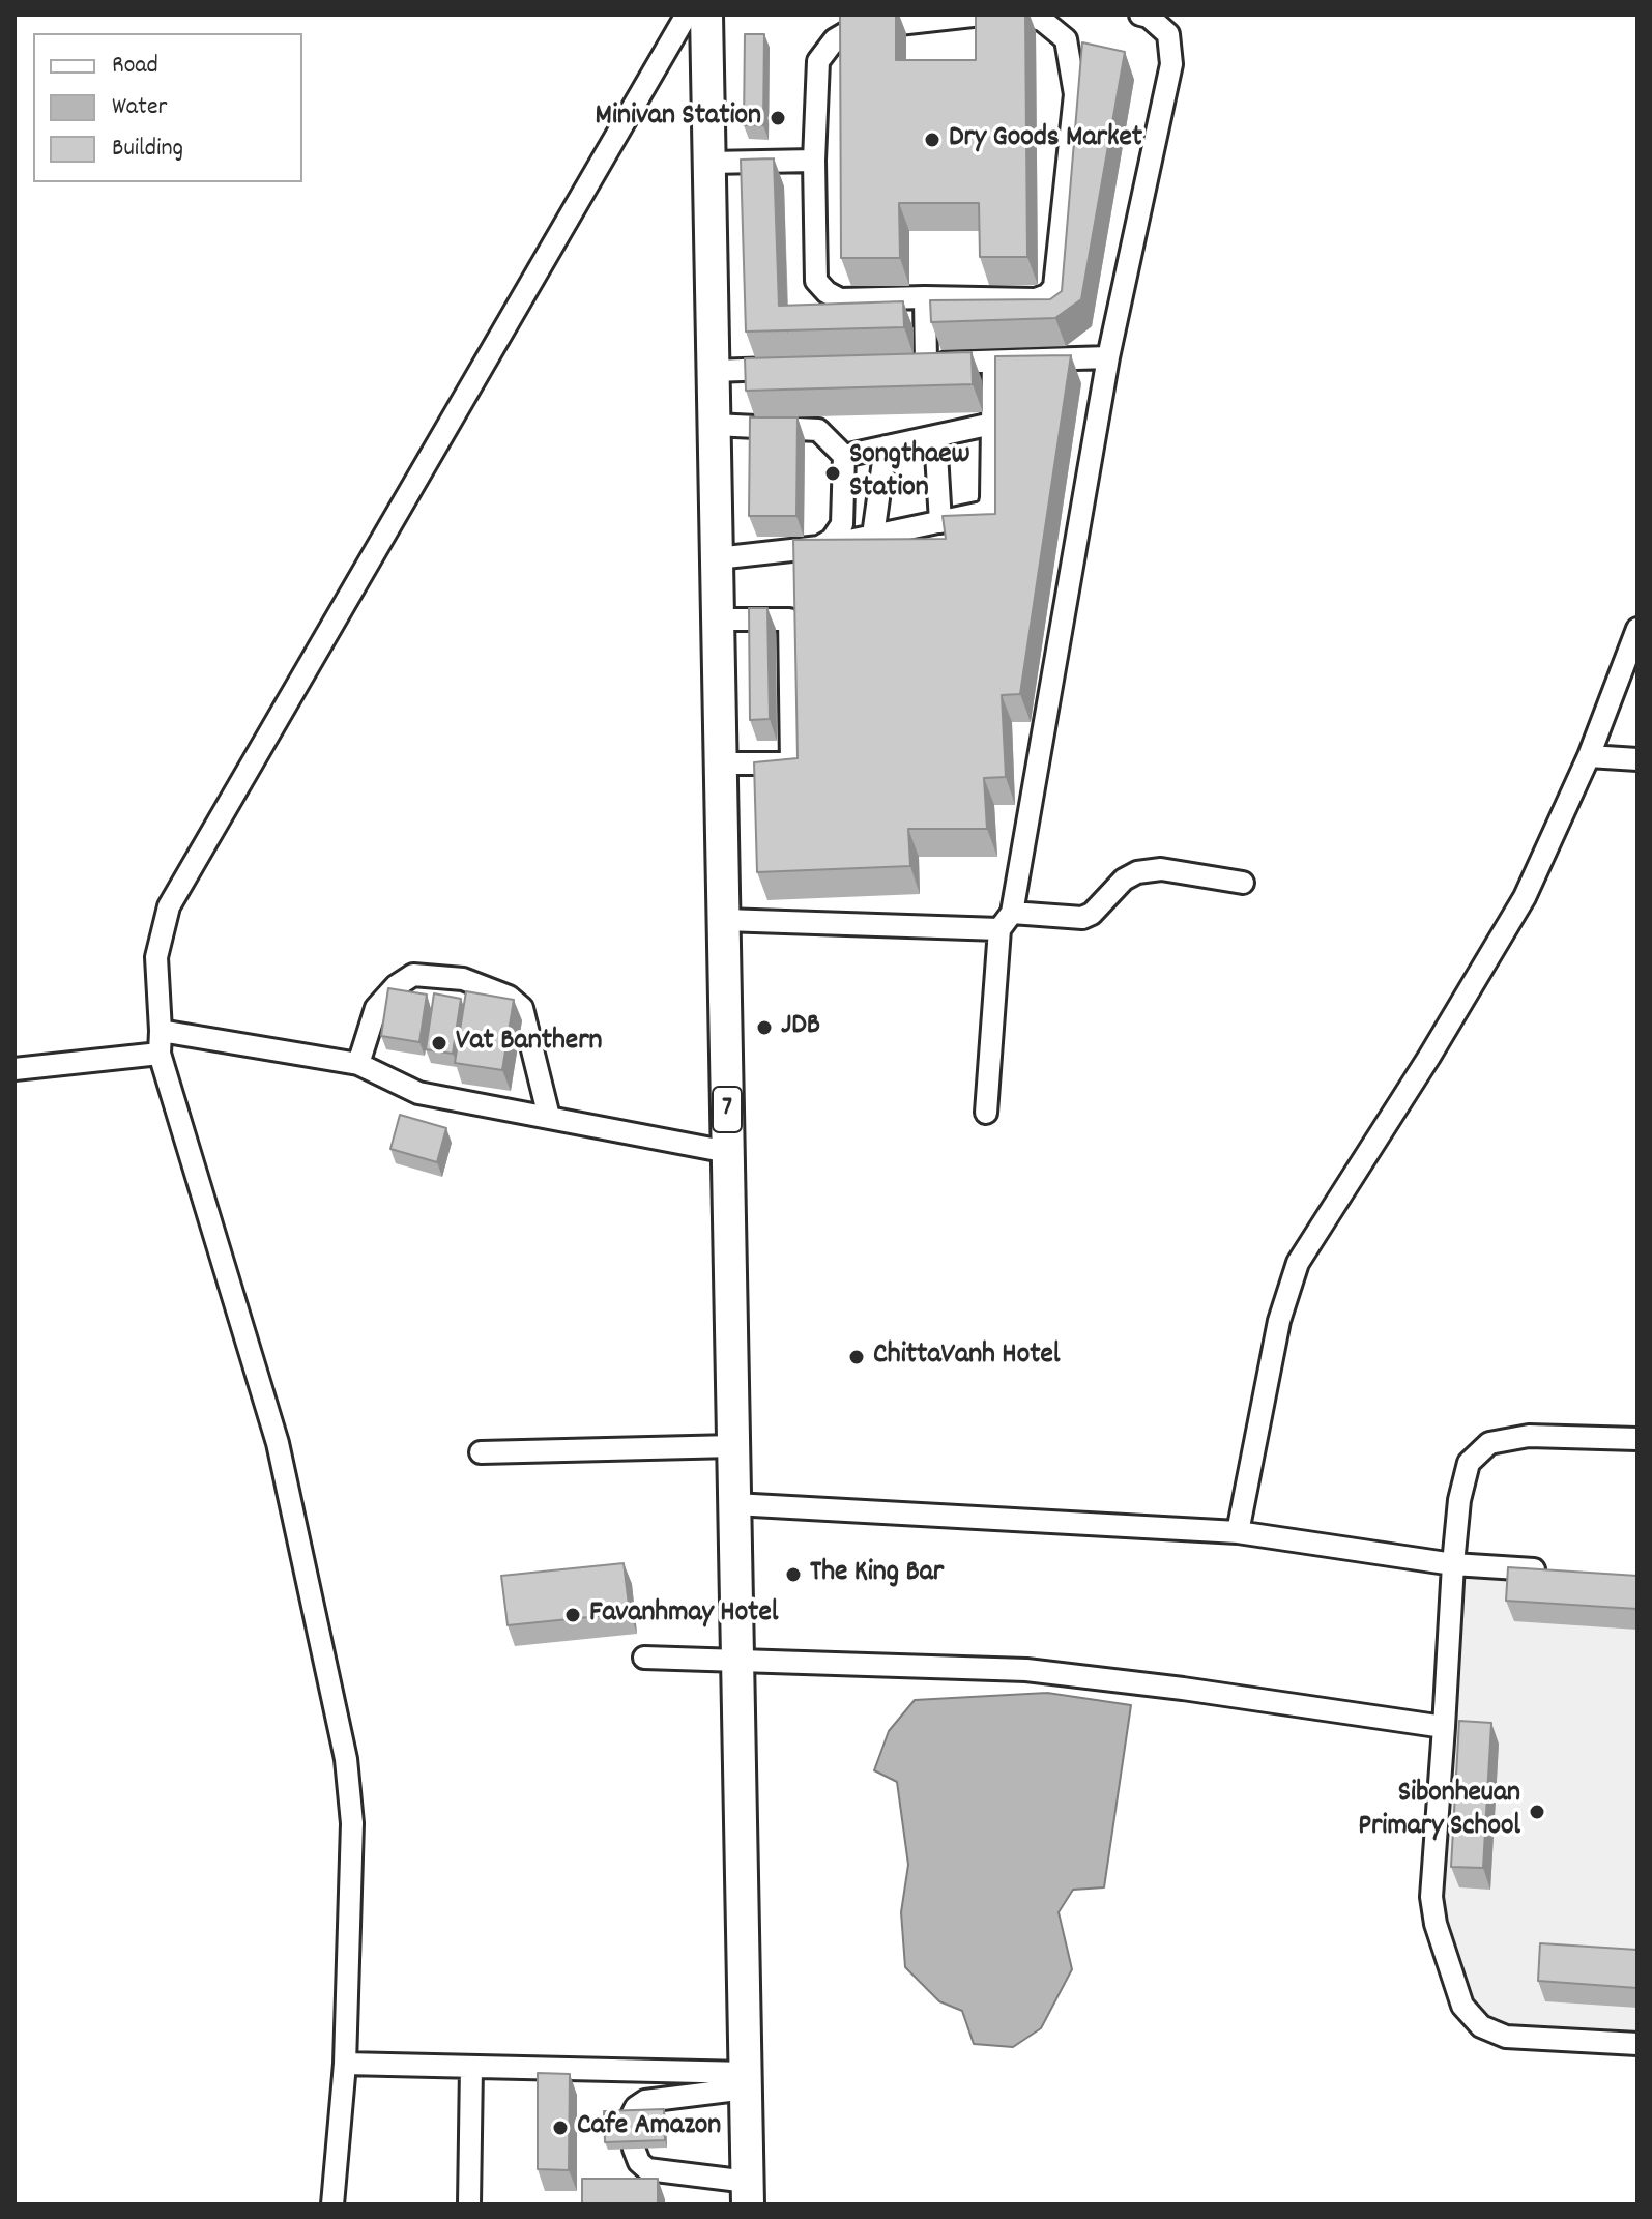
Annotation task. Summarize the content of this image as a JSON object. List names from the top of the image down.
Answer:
{
  "streets": {
    "highway": ["7"]
  },
  "places": [
    "Minivan Station",
    "Dry Goods Market",
    "Songthaew Station",
    "JDB",
    "Vat Banthern",
    "ChittaVanh Hotel",
    "The King Bar",
    "Favanhmay Hotel",
    "Sibonheuan Primary School",
    "Cafe Amazon"
  ],
  "legend": ["Road", "Water", "Building"]
}
